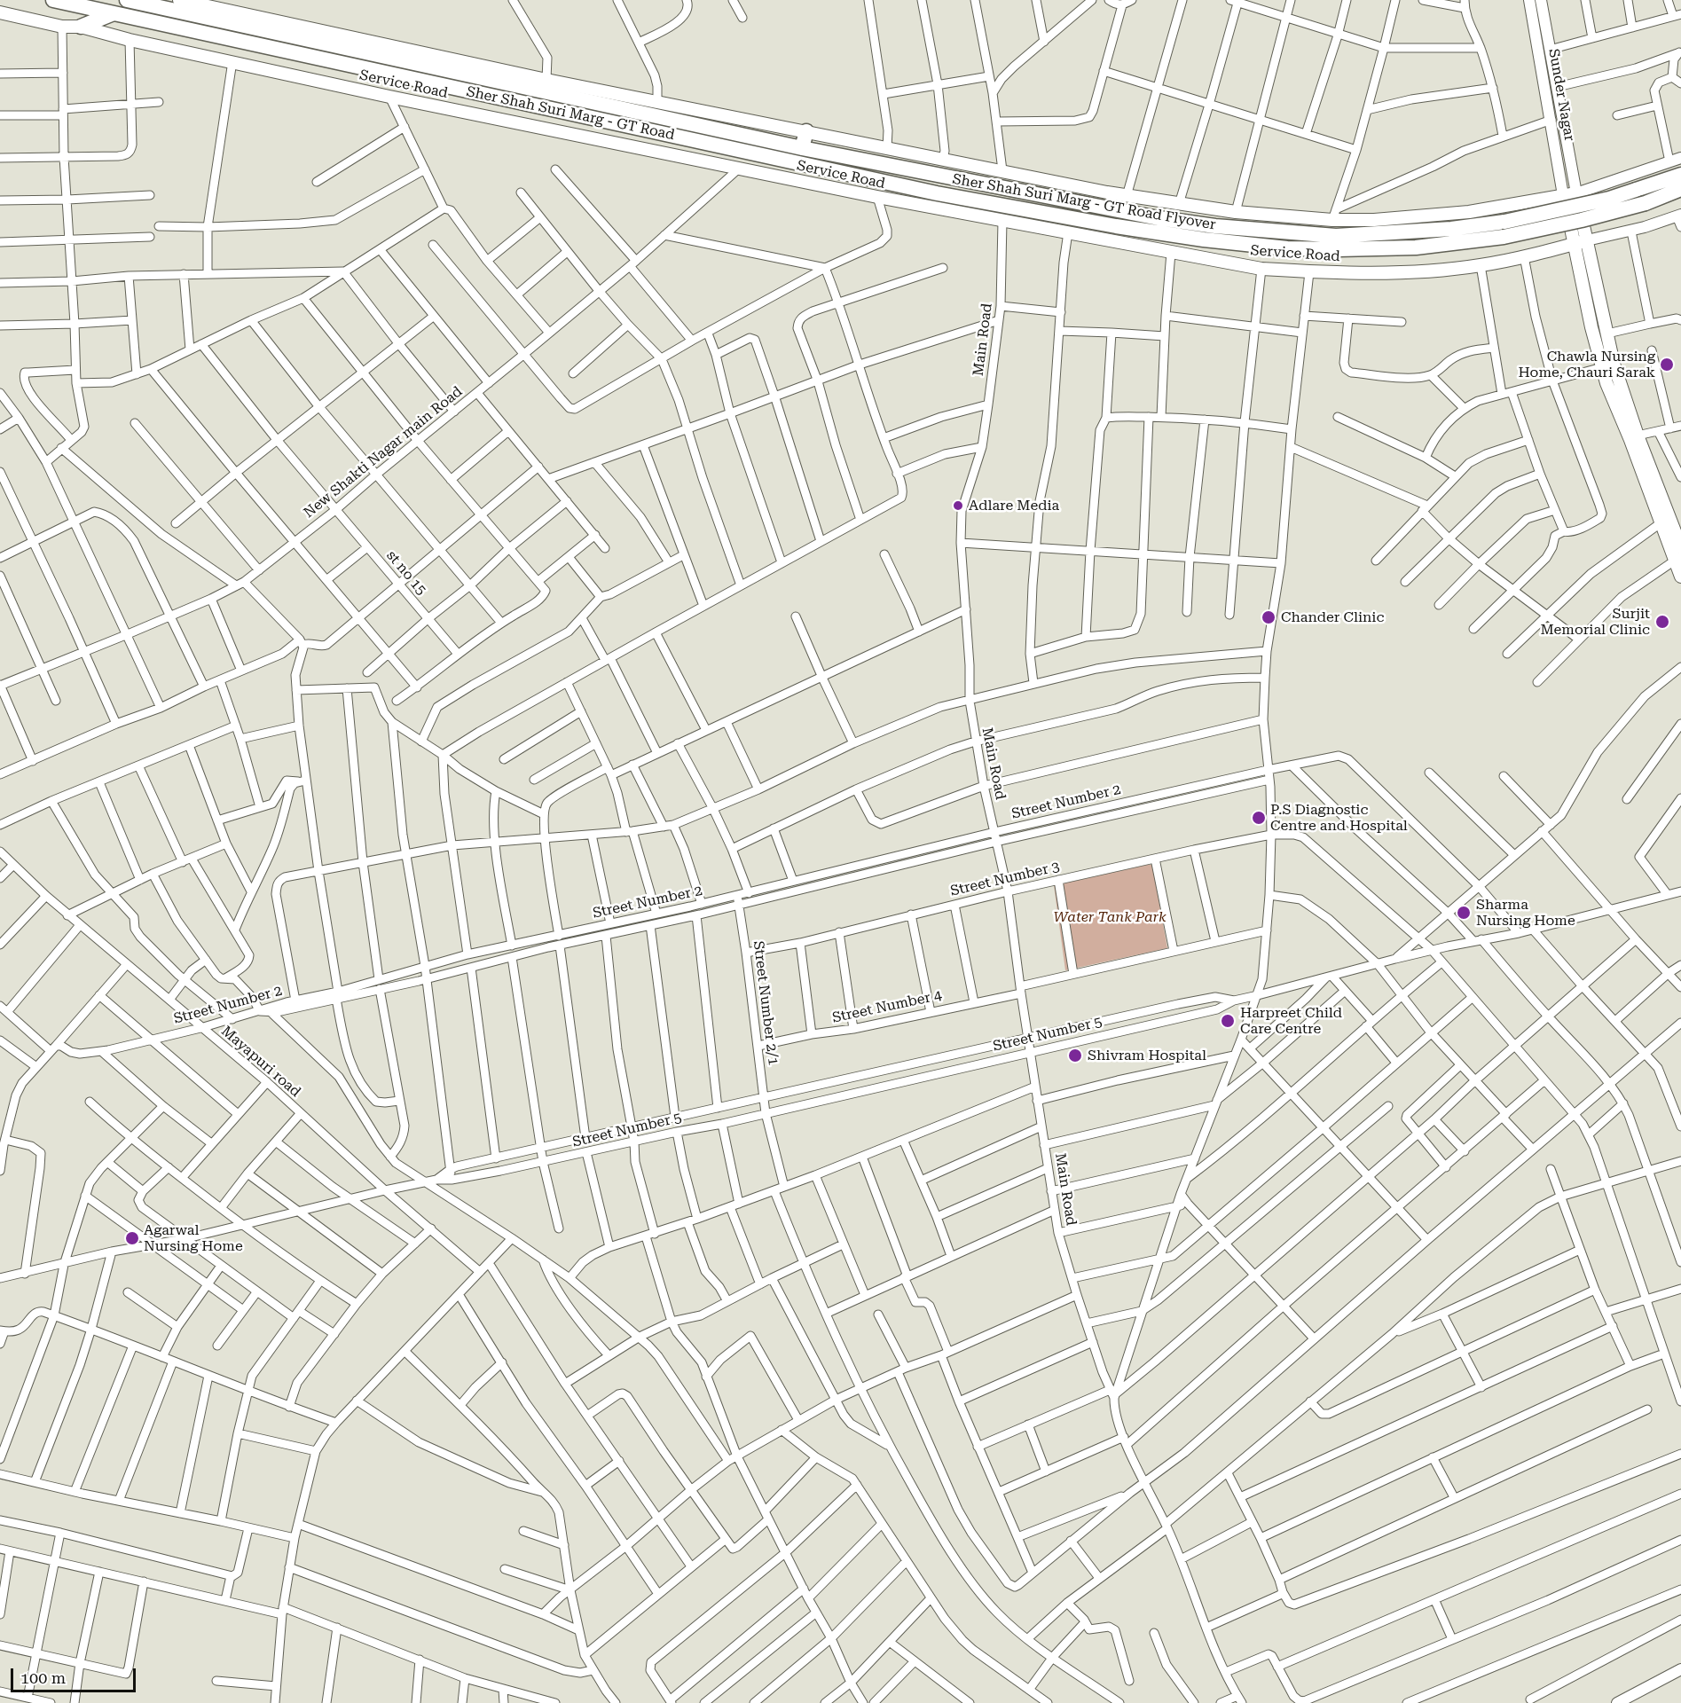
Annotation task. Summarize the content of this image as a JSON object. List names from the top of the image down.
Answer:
{
  "streets": {
    "highway": ["Sher Shah Suri Marg - GT Road", "Sher Shah Suri Marg - GT Road Flyover"],
    "main road": ["Service Road"],
    "street": [
      "Sunder Nagar",
      "Main Road",
      "New Shakti Nagar main Road",
      "st no 15",
      "Street Number 2",
      "Street Number 3",
      "Street Number 2/1",
      "Street Number 4",
      "Street Number 5",
      "Mayapuri road"
    ]
  },
  "crossings": [
    ["Service Road", "Sher Shah Suri Marg - GT Road"],
    ["Service Road", "Sher Shah Suri Marg - GT Road Flyover"],
    ["Service Road", "Main Road"],
    ["Service Road", "New Shakti Nagar main Road"],
    ["Sher Shah Suri Marg - GT Road", "Sher Shah Suri Marg - GT Road Flyover"],
    ["Main Road", "Street Number 2"],
    ["Main Road", "Street Number 3"],
    ["Main Road", "Street Number 4"],
    ["Main Road", "Street Number 5"],
    ["New Shakti Nagar main Road", "st no 15"],
    ["Street Number 2", "Street Number 2/1"],
    ["Street Number 2", "Street Number 5"],
    ["Street Number 2", "Mayapuri road"],
    ["Street Number 3", "Street Number 2/1"],
    ["Street Number 3", "Street Number 5"],
    ["Street Number 2/1", "Street Number 4"],
    ["Street Number 2/1", "Street Number 5"],
    ["Street Number 5", "Mayapuri road"]
  ],
  "parks": ["Water Tank Park"],
  "places": [
    "Chawla Nursing Home, Chauri Sarak",
    "Adlare Media",
    "Chander Clinic",
    "Surjit Memorial Clinic",
    "P.S Diagnostic Centre and Hospital",
    "Sharma Nursing Home",
    "Harpreet Child Care Centre",
    "Shivram Hospital",
    "Agarwal Nursing Home"
  ],
  "scale_bar": "100 m"
}
